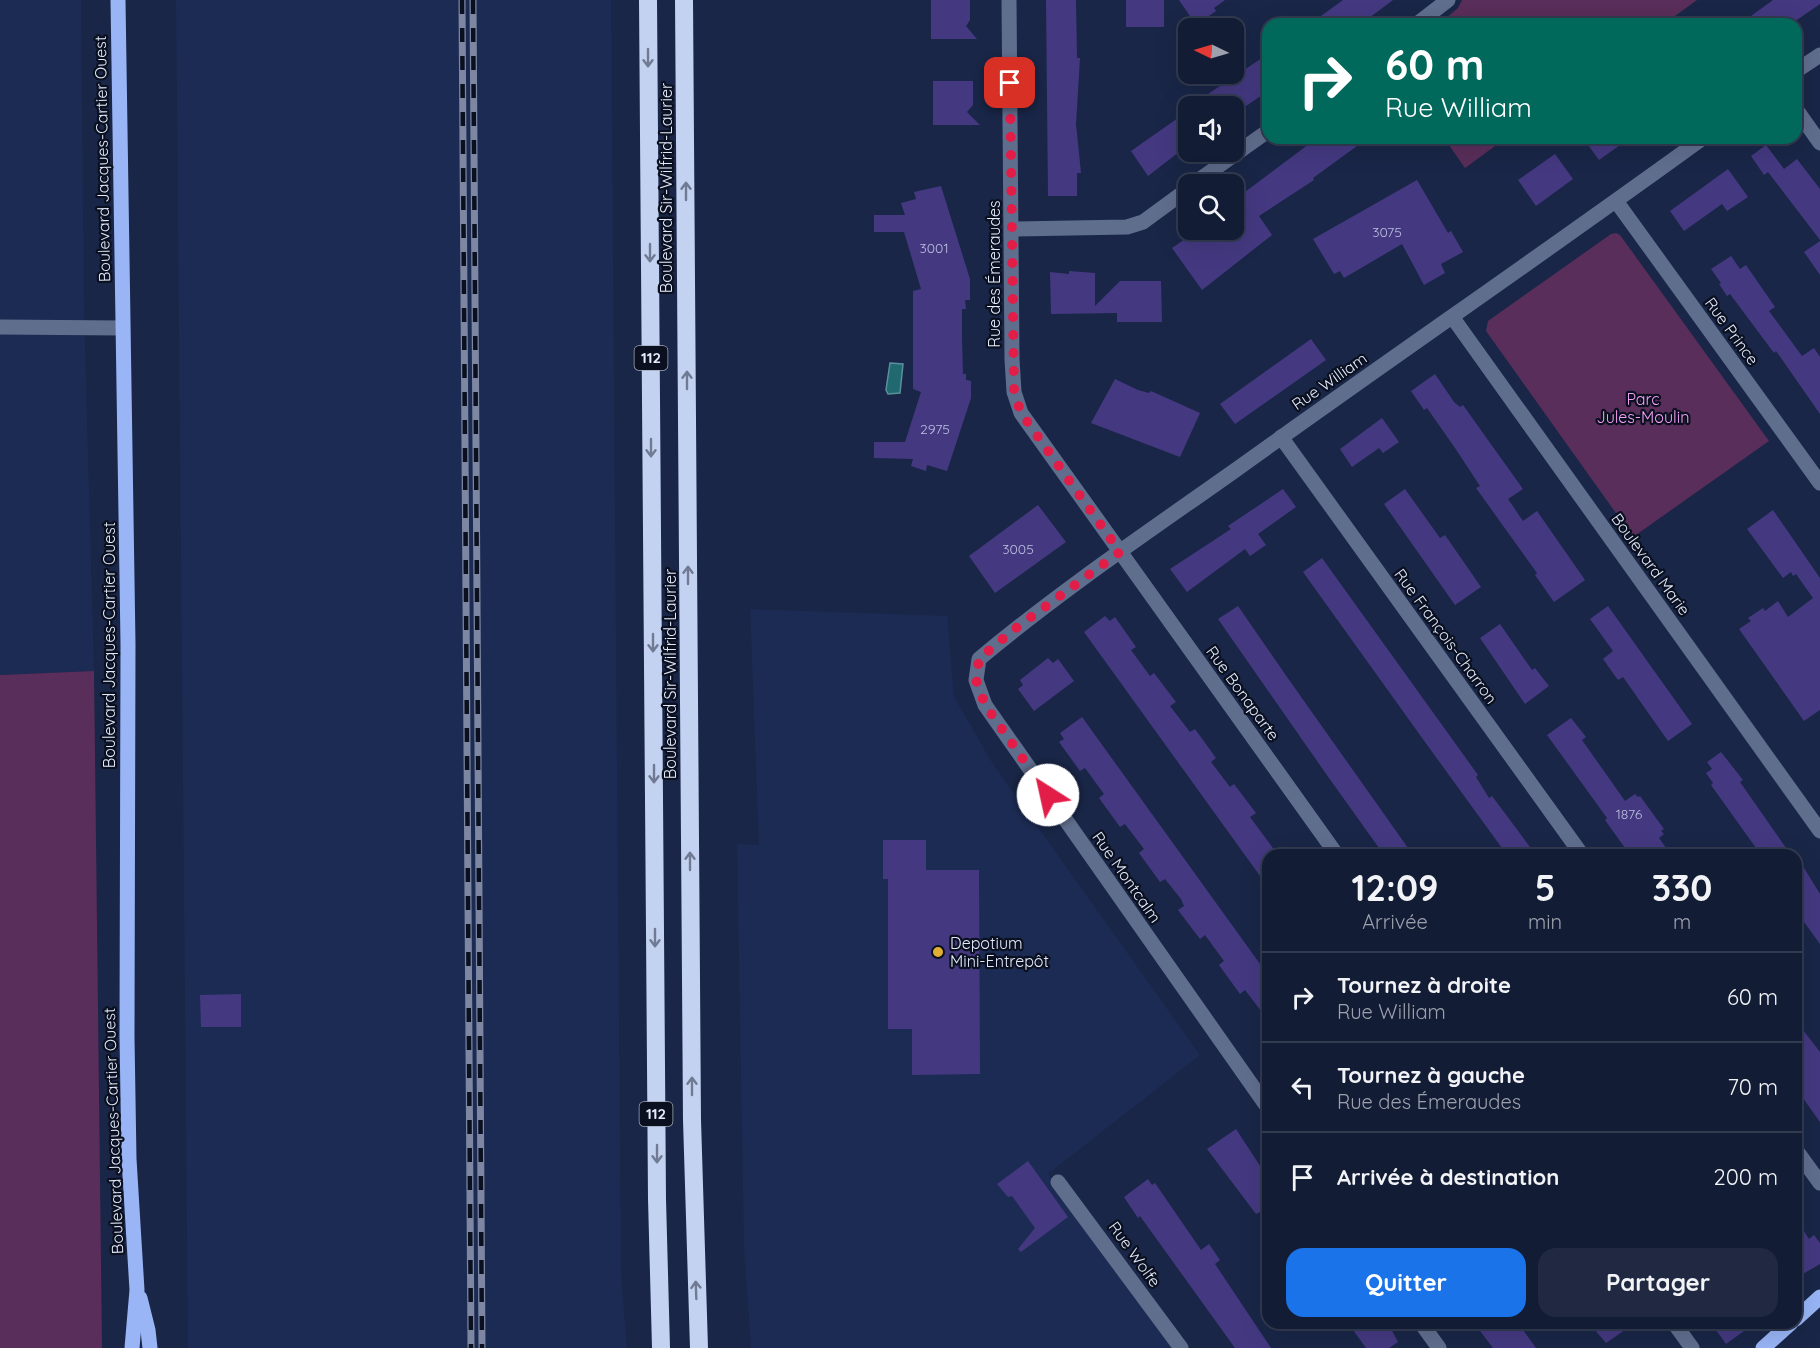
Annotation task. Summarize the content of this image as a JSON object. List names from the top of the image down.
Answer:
{
  "streets": {
    "highway": ["Boulevard Sir-Wilfrid-Laurier", "112"],
    "main road": ["Boulevard Jacques-Cartier Ouest"],
    "street": [
      "Rue des Émeraudes",
      "Rue Prince",
      "Rue William",
      "Boulevard Marie",
      "Rue François-Charron",
      "Rue Bonaparte",
      "Rue Montcalm",
      "Rue Wolfe"
    ]
  },
  "crossings": [
    ["Rue des Émeraudes", "Rue William"],
    ["Rue des Émeraudes", "Rue Bonaparte"],
    ["Rue Prince", "Rue William"],
    ["Rue William", "Boulevard Marie"],
    ["Rue William", "Rue François-Charron"],
    ["Rue William", "Rue Bonaparte"],
    ["Rue William", "Rue Montcalm"]
  ],
  "parks": ["Parc Jules-Moulin"],
  "places": ["Depotium Mini-Entrepôt"],
  "house_numbers": [
    "3075",
    "3001",
    "2975",
    "3005",
    "1876"
  ],
  "north": "left",
  "page": {
    "turn": ["60 m", "Rue William"],
    "eta": [
      "12:09",
      "Arrivée",
      "5",
      "min",
      "330",
      "m"
    ],
    "list": [
      {
        "name": "Tournez à droite",
        "note": "Rue William",
        "value": "60 m"
      },
      {
        "name": "Tournez à gauche",
        "note": "Rue des Émeraudes",
        "value": "70 m"
      },
      {
        "name": "Arrivée à destination",
        "value": "200 m"
      }
    ],
    "buttons": ["Quitter", "Partager"]
  }
}
